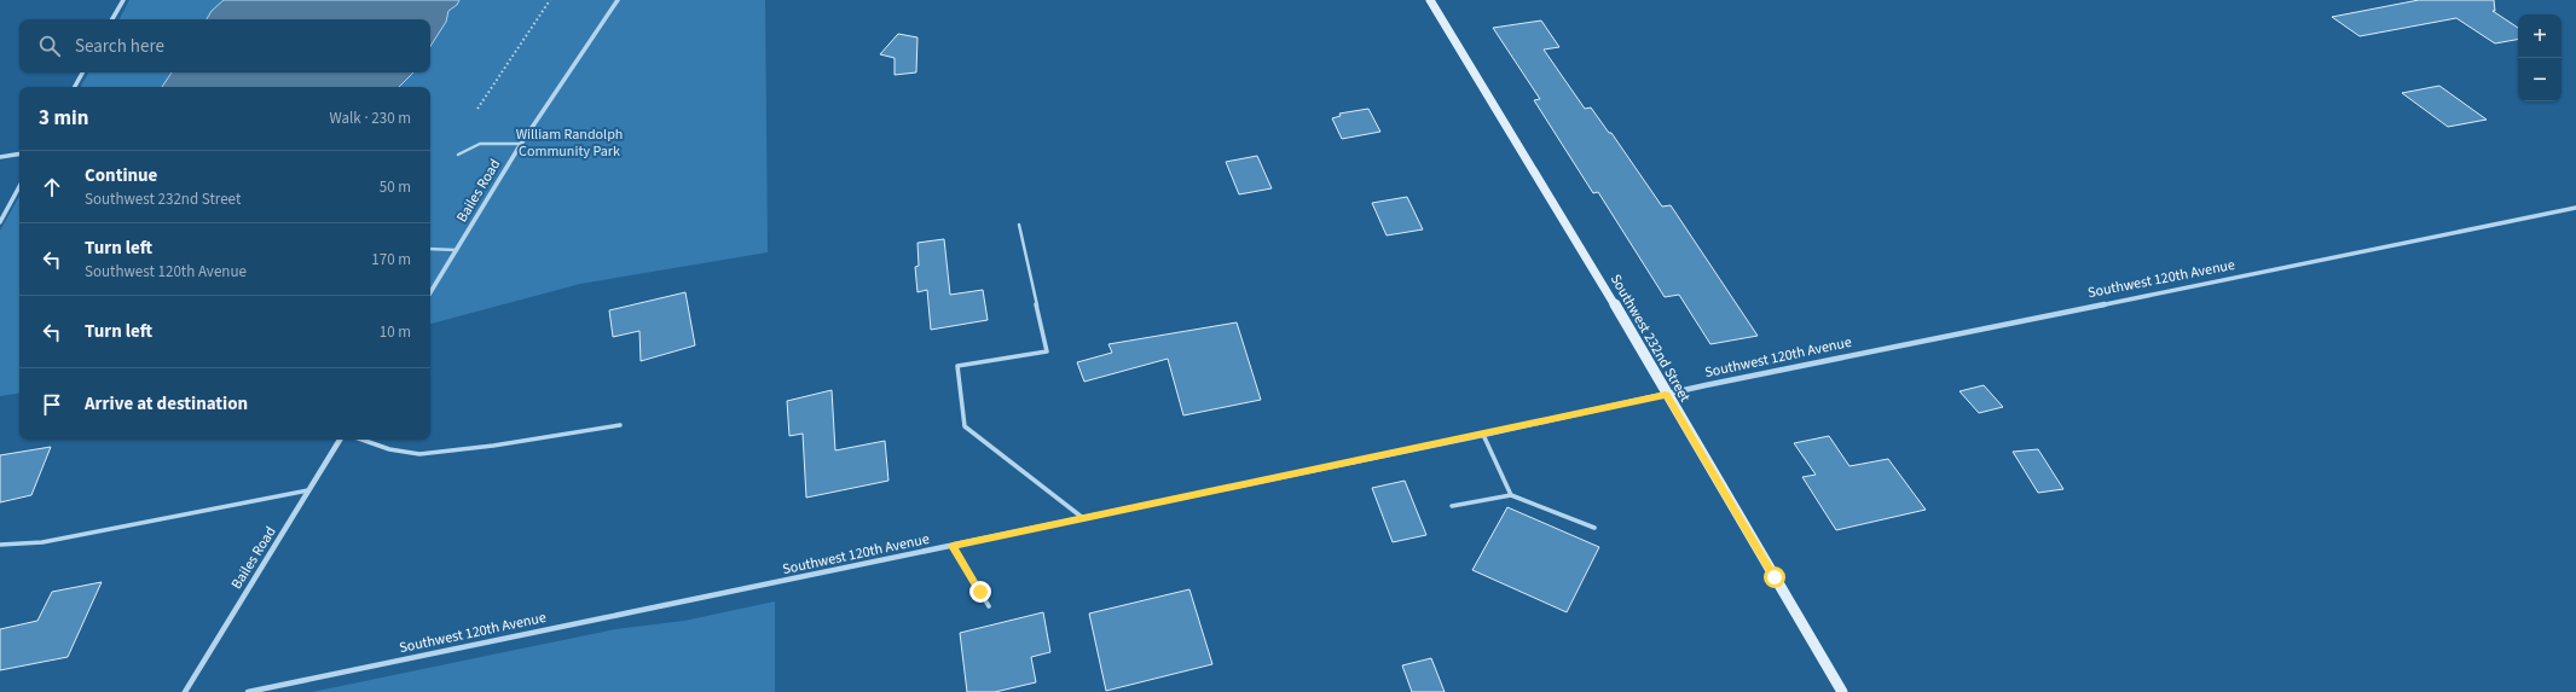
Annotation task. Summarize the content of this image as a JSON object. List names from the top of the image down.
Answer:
{
  "streets": {
    "street": ["Bailes Road", "Southwest 120th Avenue", "Southwest 232nd Street"]
  },
  "crossings": [
    ["Southwest 120th Avenue", "Southwest 232nd Street"]
  ],
  "parks": ["William Randolph Community Park"],
  "page": {
    "map_buttons": ["+", "−"],
    "search": "Search here",
    "heading": ["3 min", "Walk · 230 m"],
    "list": [
      ["Continue", "Southwest 232nd Street", "50 m"],
      ["Turn left", "Southwest 120th Avenue", "170 m"],
      ["Turn left", "10 m"],
      "Arrive at destination"
    ]
  }
}
